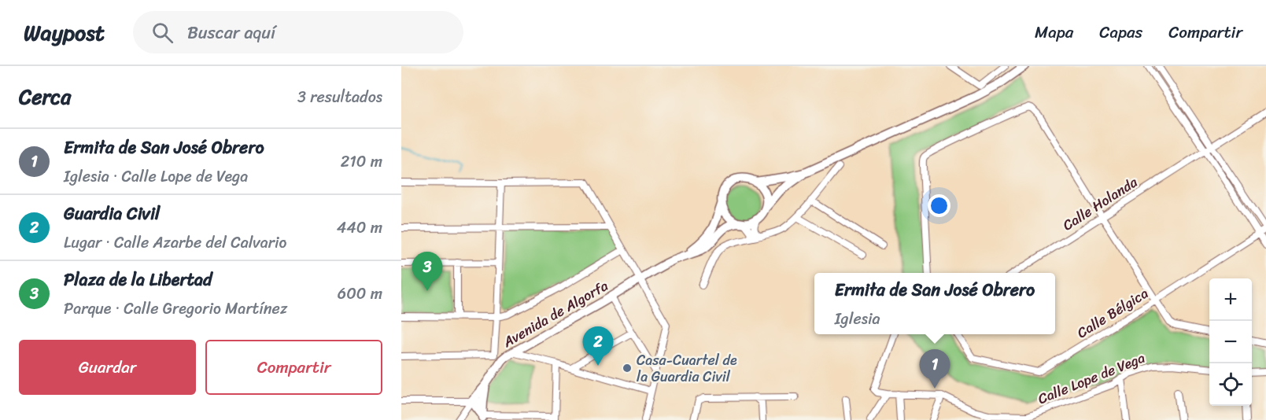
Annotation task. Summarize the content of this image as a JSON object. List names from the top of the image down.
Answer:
{
  "streets": {
    "main road": ["Avenida de Algorfa"],
    "street": ["Calle Holanda", "Calle Bélgica", "Calle Lope de Vega"]
  },
  "places": ["Casa-Cuartel de la Guardia Civil"],
  "page": {
    "header": "Waypost",
    "search": "Buscar aquí",
    "nav": ["Mapa", "Capas", "Compartir"],
    "heading": ["Cerca", "3 resultados"],
    "list": [
      {
        "mark": "1",
        "name": "Ermita de San José Obrero",
        "note": "Iglesia · Calle Lope de Vega",
        "value": "210 m"
      },
      {
        "mark": "2",
        "name": "Guardia Civil",
        "note": "Lugar · Calle Azarbe del Calvario",
        "value": "440 m"
      },
      {
        "mark": "3",
        "name": "Plaza de la Libertad",
        "note": "Parque · Calle Gregorio Martínez",
        "value": "600 m"
      }
    ],
    "pins": ["3", "2", "1"],
    "popup": ["Ermita de San José Obrero", "Iglesia"],
    "map_buttons": ["+", "−"],
    "buttons": ["Guardar", "Compartir"]
  }
}
